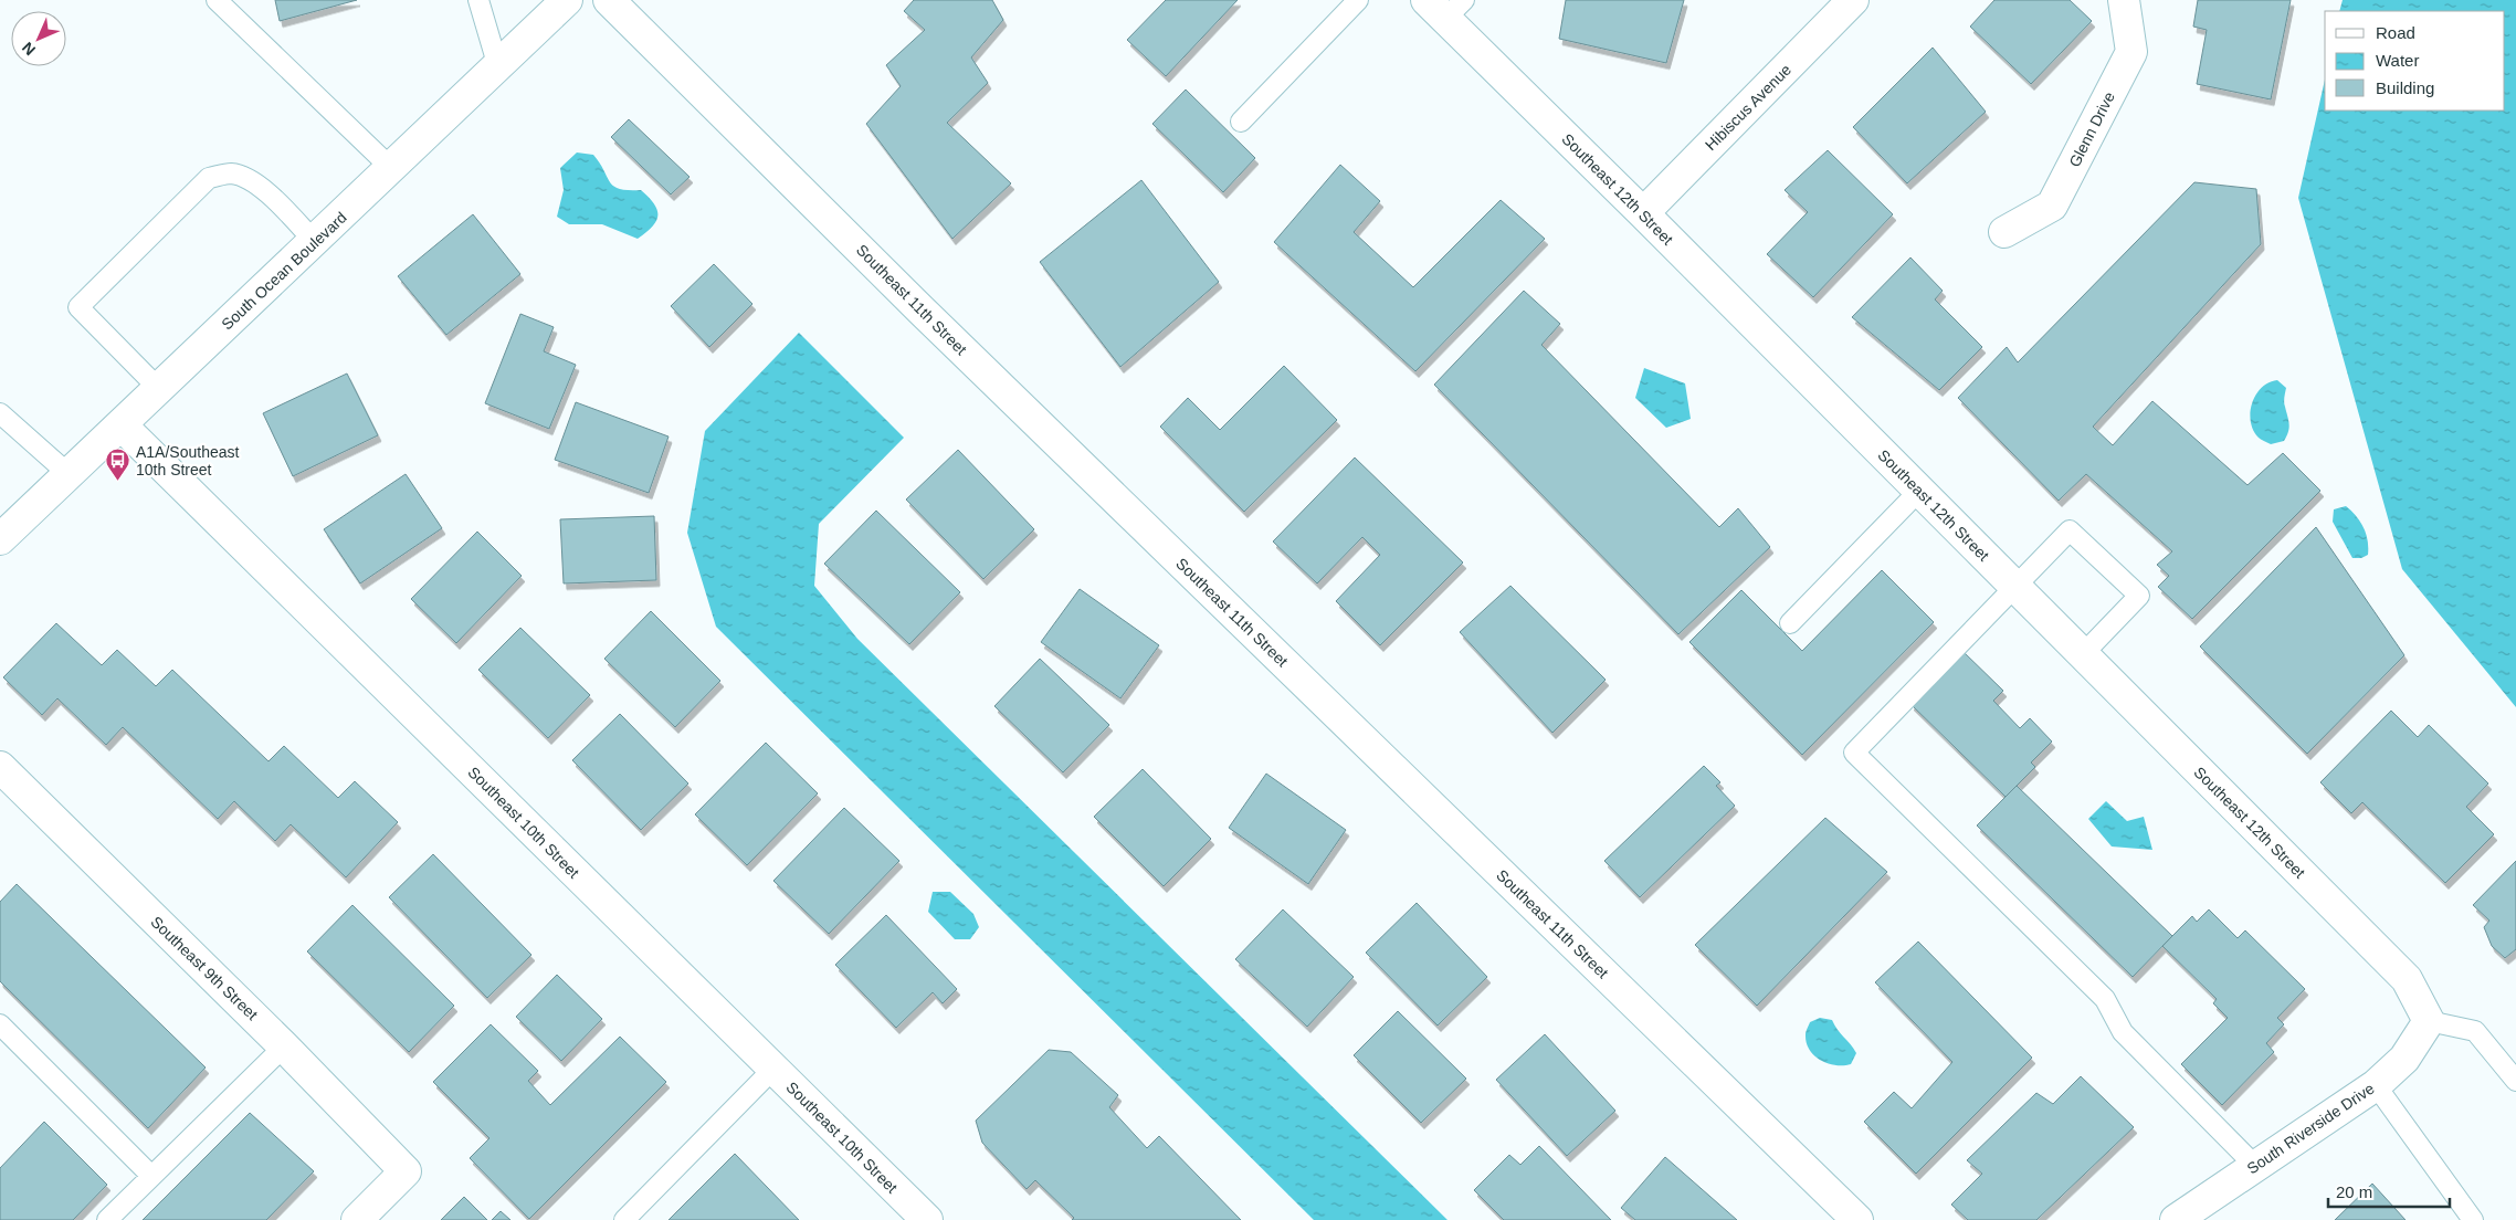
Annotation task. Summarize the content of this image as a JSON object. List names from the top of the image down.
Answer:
{
  "streets": {
    "street": [
      "Hibiscus Avenue",
      "Glenn Drive",
      "Southeast 12th Street",
      "South Ocean Boulevard",
      "Southeast 11th Street",
      "Southeast 10th Street",
      "Southeast 9th Street",
      "South Riverside Drive"
    ]
  },
  "crossings": [
    ["Hibiscus Avenue", "Southeast 12th Street"],
    ["Southeast 12th Street", "South Riverside Drive"],
    ["South Ocean Boulevard", "Southeast 10th Street"]
  ],
  "places": {
    "bus stop": ["A1A/Southeast 10th Street"]
  },
  "legend": ["Road", "Water", "Building"],
  "scale_bar": "20 m",
  "north": "bottom left"
}
